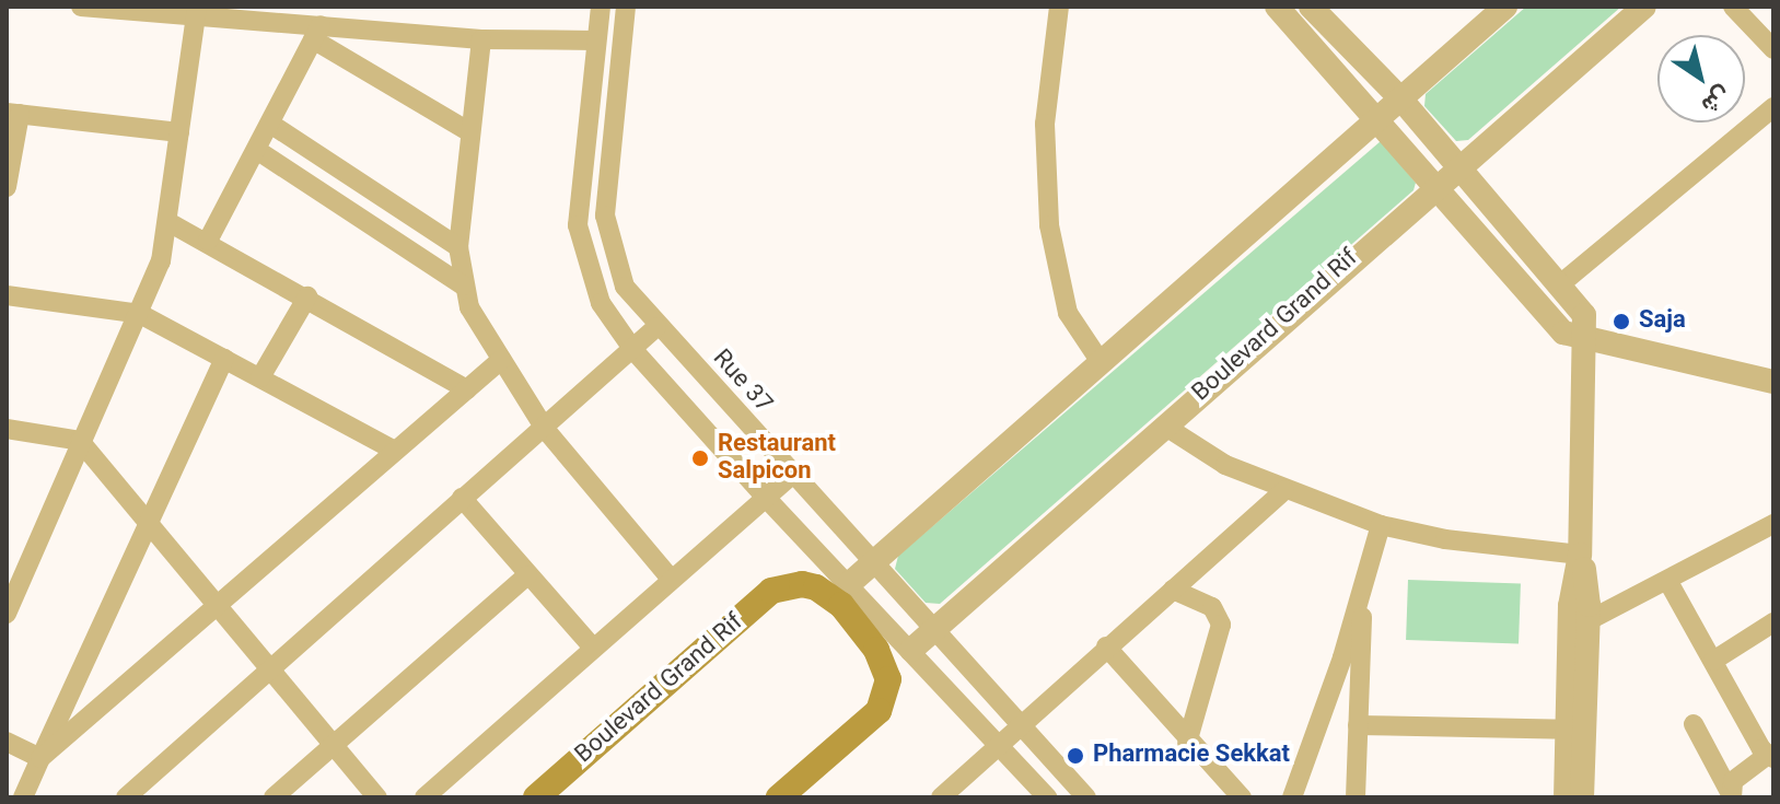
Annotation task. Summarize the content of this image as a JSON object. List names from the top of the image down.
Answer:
{
  "streets": {
    "main road": ["Boulevard Grand Rif"],
    "street": ["Rue 37"]
  },
  "crossings": [
    ["Boulevard Grand Rif", "Rue 37"]
  ],
  "places": ["Saja", "Restaurant Salpicon", "Pharmacie Sekkat"],
  "north": "bottom right"
}
